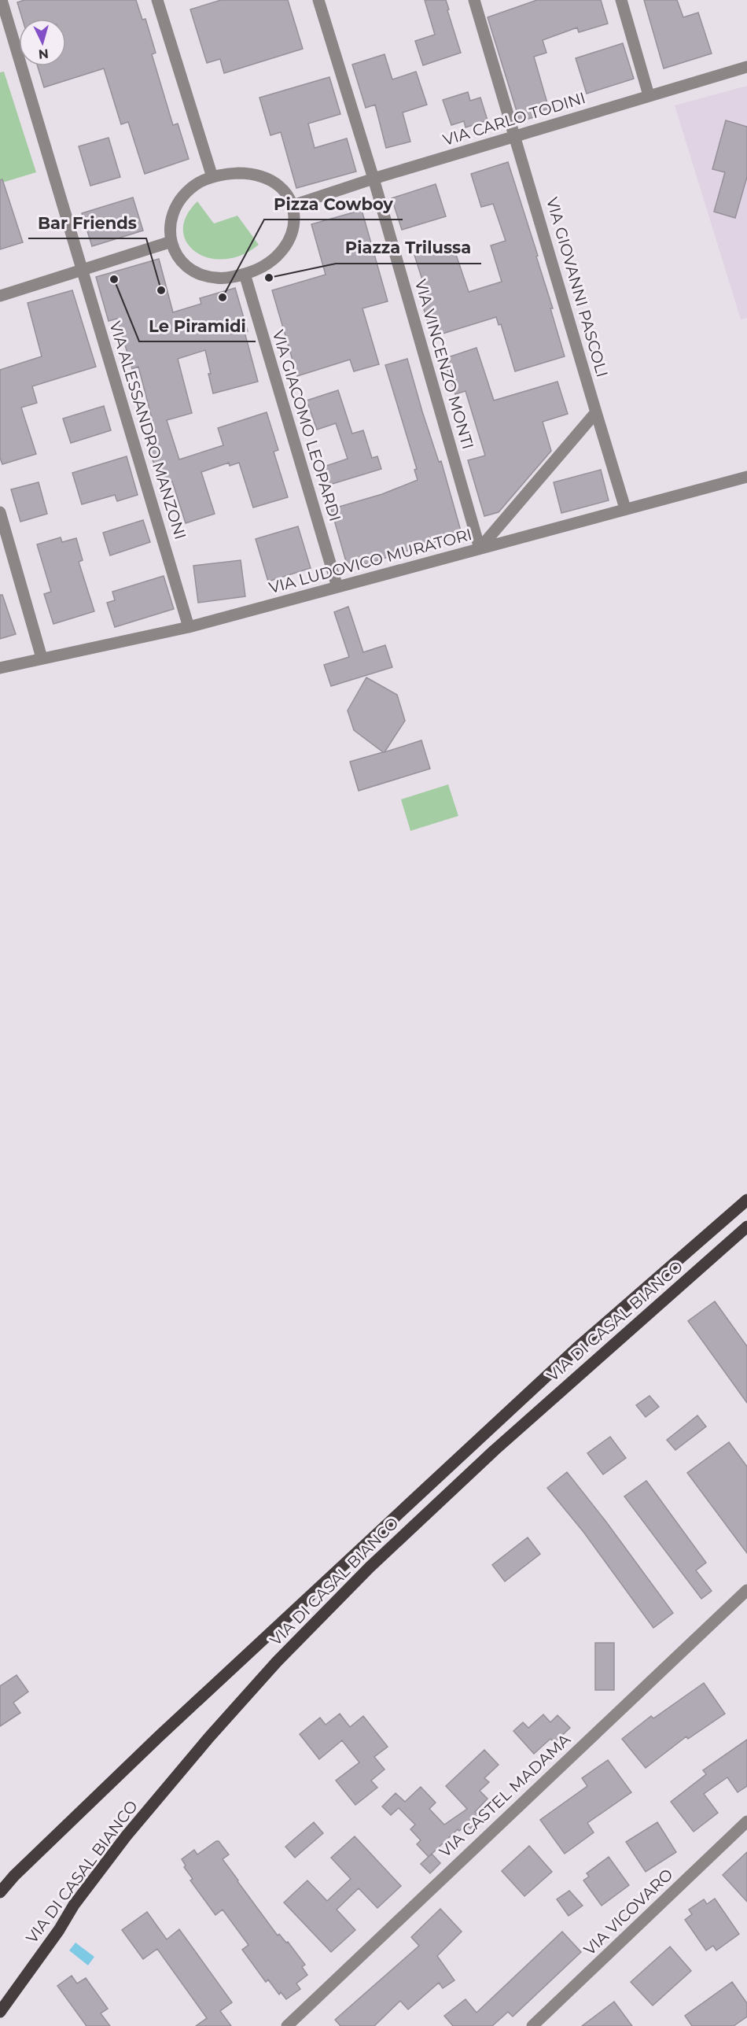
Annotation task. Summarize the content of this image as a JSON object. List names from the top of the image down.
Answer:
{
  "streets": {
    "main road": ["VIA DI CASAL BIANCO"],
    "street": [
      "VIA CARLO TODINI",
      "VIA GIOVANNI PASCOLI",
      "VIA VINCENZO MONTI",
      "VIA GIACOMO LEOPARDI",
      "VIA ALESSANDRO MANZONI",
      "VIA LUDOVICO MURATORI",
      "VIA CASTEL MADAMA",
      "VIA VICOVARO"
    ]
  },
  "crossings": [
    ["VIA CARLO TODINI", "VIA GIOVANNI PASCOLI"],
    ["VIA CARLO TODINI", "VIA VINCENZO MONTI"],
    ["VIA CARLO TODINI", "VIA GIACOMO LEOPARDI"],
    ["VIA GIOVANNI PASCOLI", "VIA LUDOVICO MURATORI"],
    ["VIA VINCENZO MONTI", "VIA LUDOVICO MURATORI"],
    ["VIA GIACOMO LEOPARDI", "VIA LUDOVICO MURATORI"],
    ["VIA ALESSANDRO MANZONI", "VIA LUDOVICO MURATORI"]
  ],
  "places": [
    "Piazza Trilussa",
    "Le Piramidi",
    "Bar Friends",
    "Pizza Cowboy"
  ],
  "north": "bottom"
}
